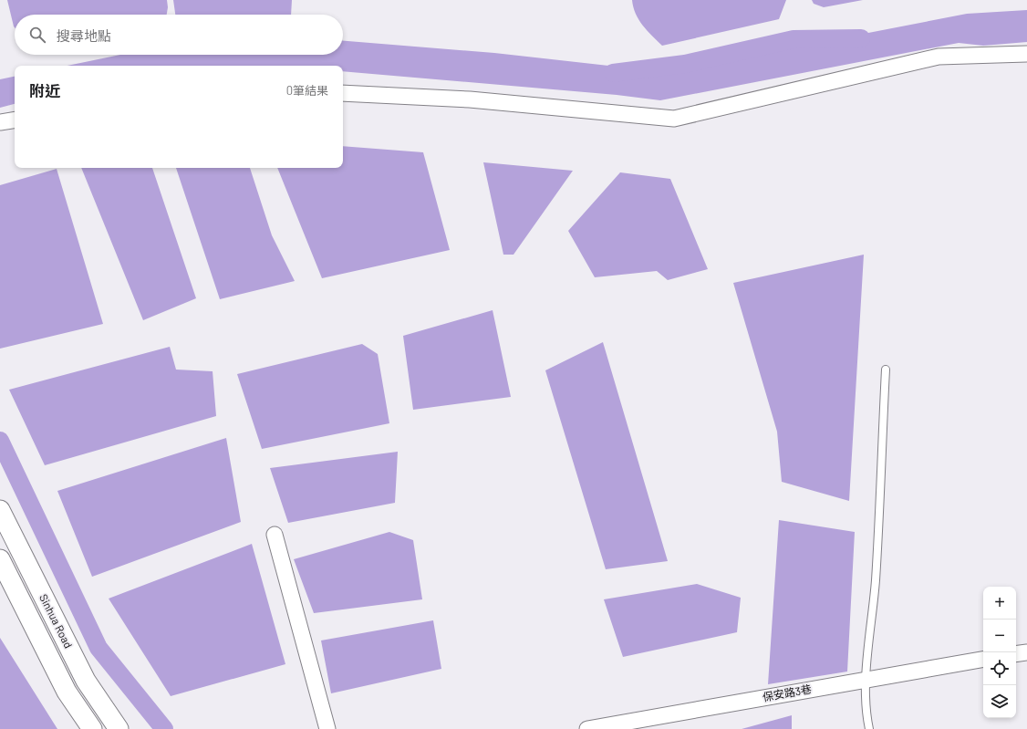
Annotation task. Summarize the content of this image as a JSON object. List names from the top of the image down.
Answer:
{
  "streets": {
    "street": ["Sinhua Road", "保安路3巷"]
  },
  "page": {
    "search": "搜尋地點",
    "heading": ["附近", "0筆結果"],
    "map_buttons": ["+", "−"]
  }
}
